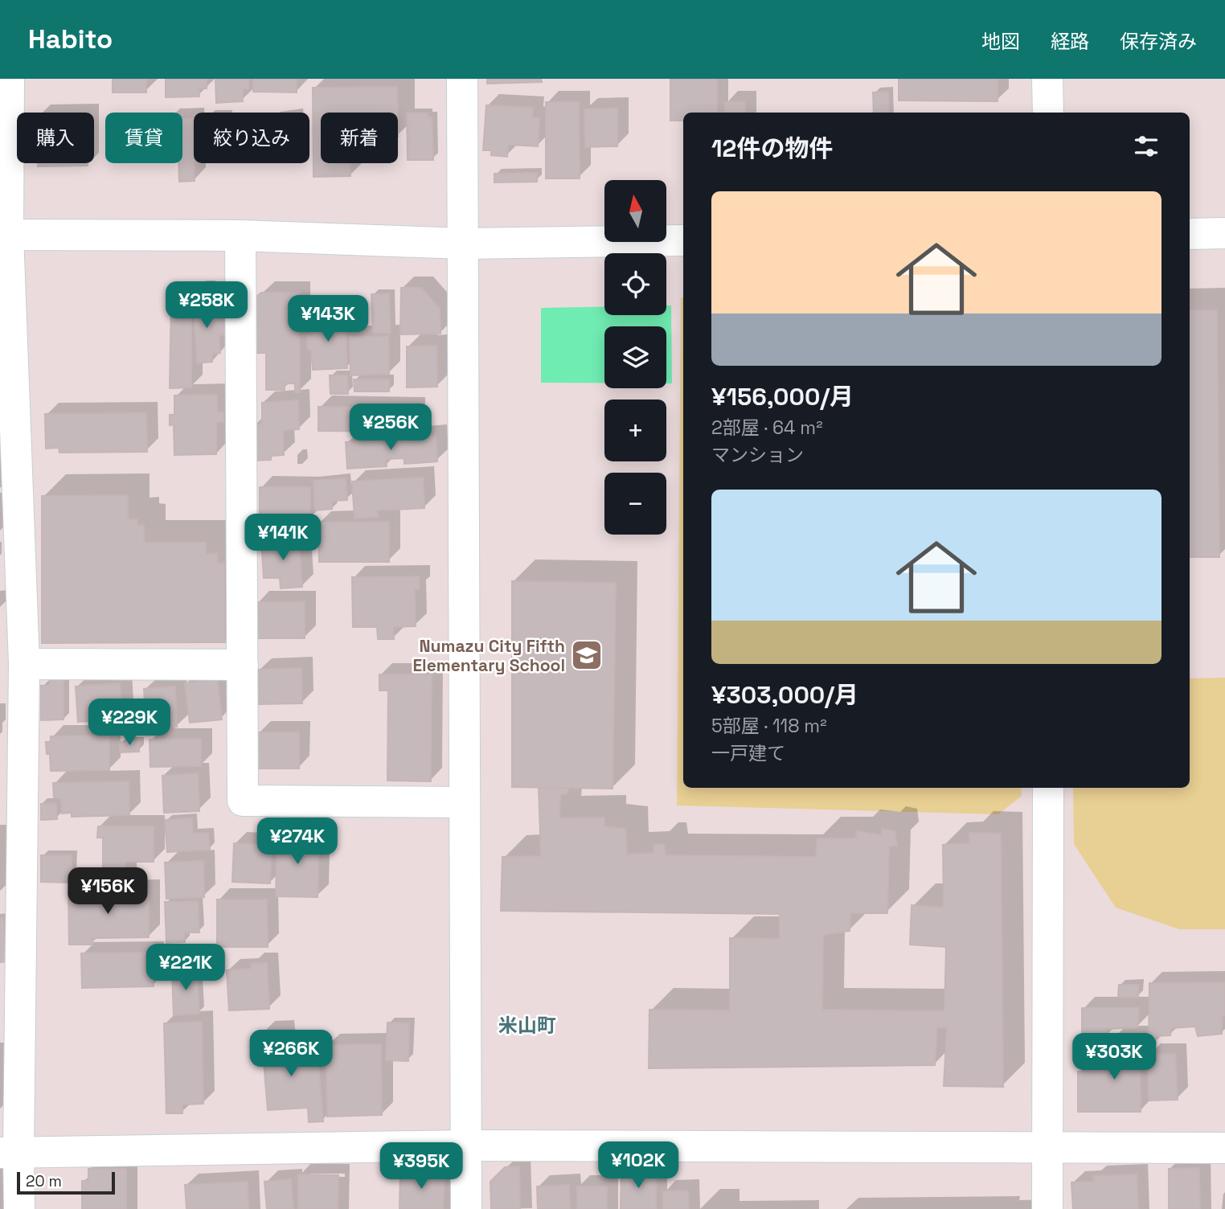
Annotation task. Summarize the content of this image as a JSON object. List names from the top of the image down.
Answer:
{
  "districts": ["米山町"],
  "places": {
    "school or university": ["Numazu City Fifth Elementary School"]
  },
  "scale_bar": "20 m",
  "north": "top",
  "page": {
    "header": "Habito",
    "nav": ["地図", "経路", "保存済み"],
    "chip": [
      "購入",
      "賃貸",
      "絞り込み",
      "新着"
    ],
    "heading": "12件の物件",
    "map_buttons": ["+", "−"],
    "list": [
      {
        "name": "¥156,000/月",
        "note": "2部屋 · 64 m² · マンション"
      },
      {
        "name": "¥303,000/月",
        "note": "5部屋 · 118 m² · 一戸建て"
      }
    ],
    "price": [
      "¥258K",
      "¥143K",
      "¥256K",
      "¥141K",
      "¥229K",
      "¥274K",
      "¥156K",
      "¥221K",
      "¥266K",
      "¥303K",
      "¥102K",
      "¥395K"
    ],
    "scale": "20 m"
  }
}
